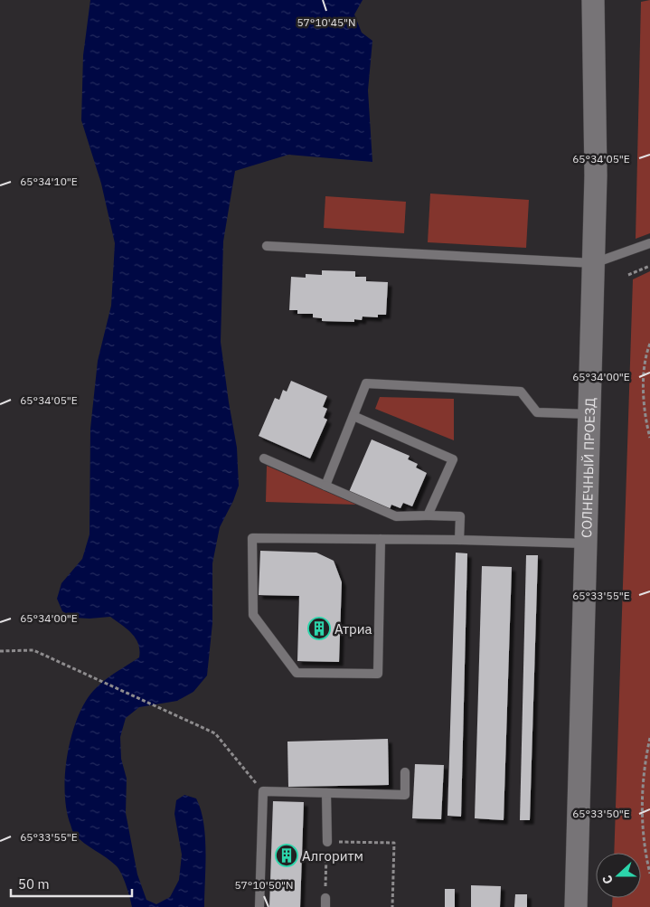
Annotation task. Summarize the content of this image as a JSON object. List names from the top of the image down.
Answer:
{
  "streets": {
    "street": ["СОЛНЕЧНЫЙ ПРОЕЗД"]
  },
  "places": {
    "building": ["Атриа", "Алгоритм"]
  },
  "scale_bar": "50 m",
  "north": "left",
  "coordinates": [
    "57°10'45\"N",
    "65°34'05\"E",
    "65°34'10\"E",
    "65°34'00\"E",
    "65°33'55\"E",
    "65°33'50\"E",
    "57°10'50\"N"
  ]
}
